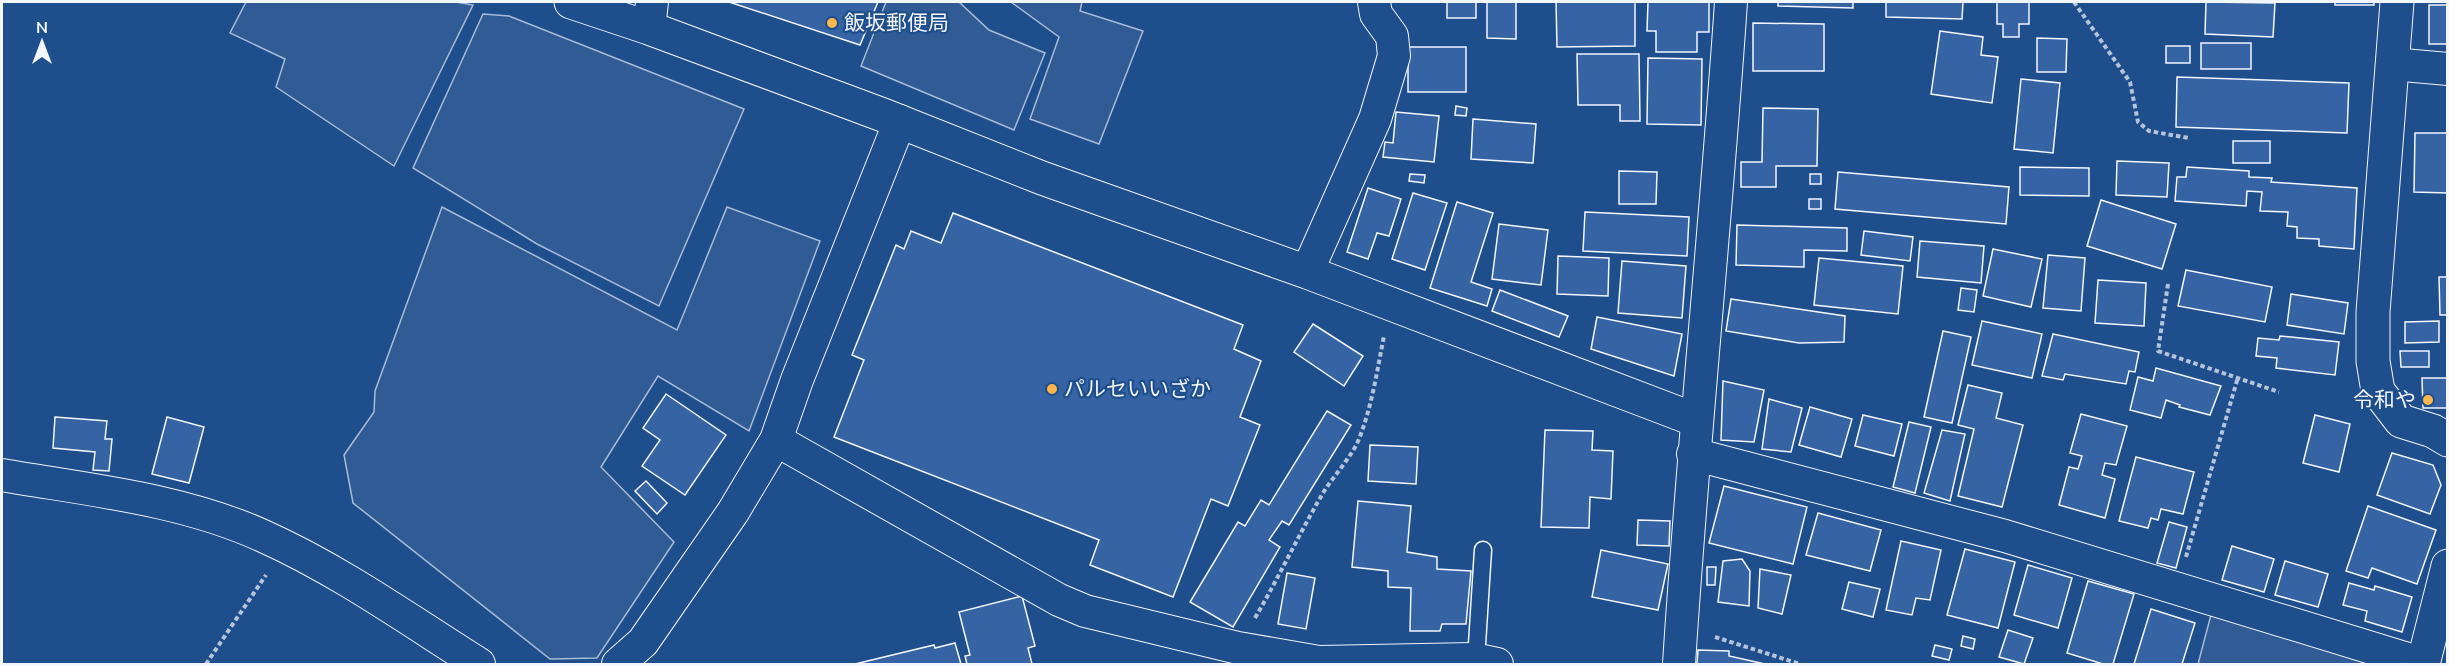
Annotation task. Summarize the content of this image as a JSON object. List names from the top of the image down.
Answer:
{
  "places": ["飯坂郵便局", "パルセいいざか", "令和や"],
  "north": "top"
}
